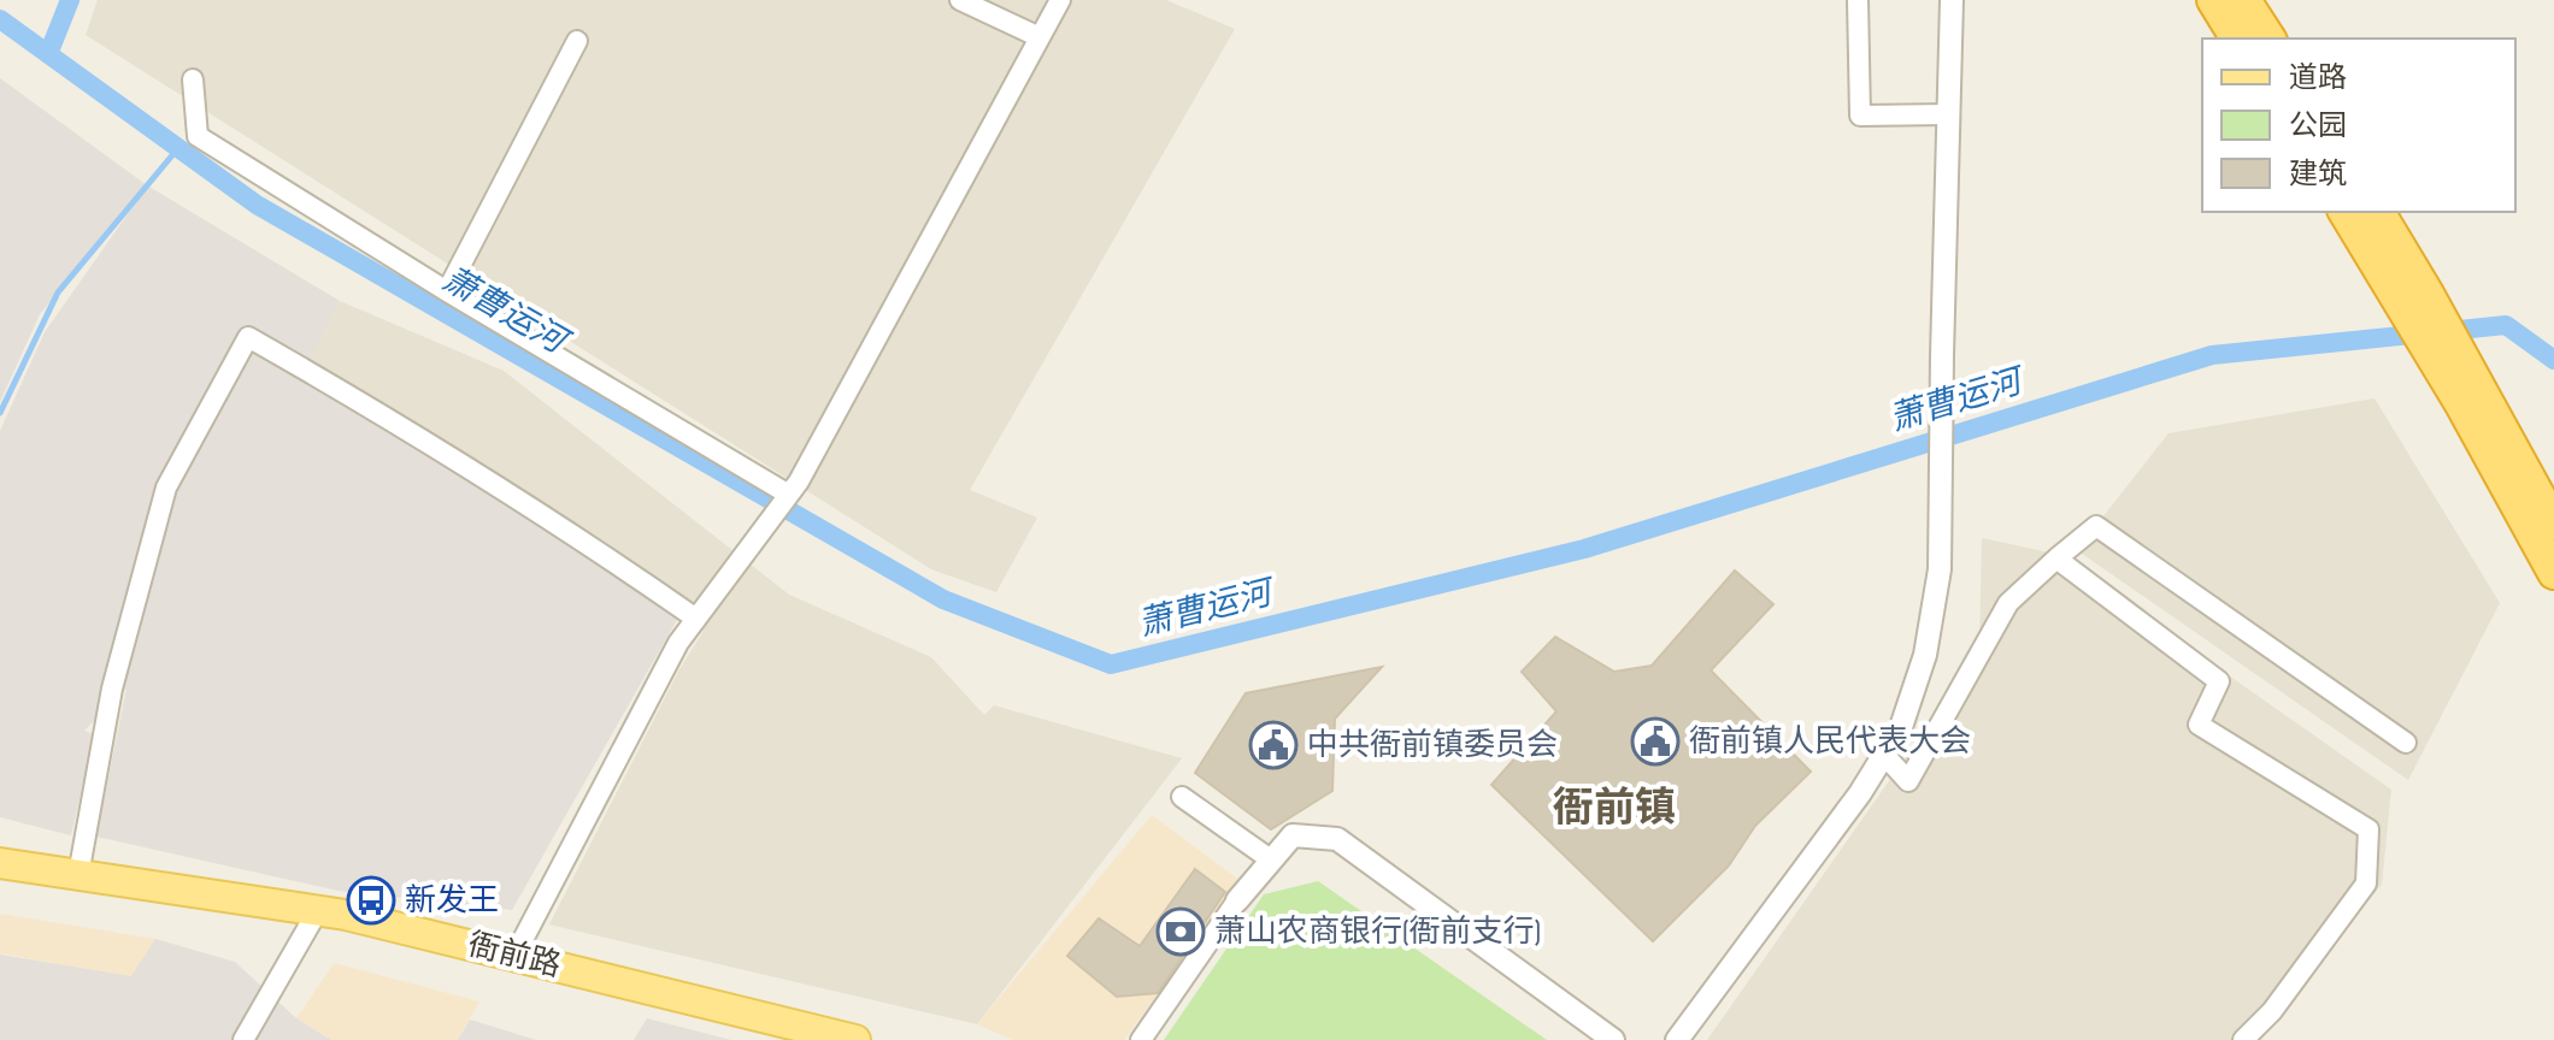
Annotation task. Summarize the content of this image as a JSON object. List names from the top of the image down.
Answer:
{
  "streets": {
    "main road": ["衙前路"]
  },
  "districts": ["衙前镇"],
  "water": ["萧曹运河"],
  "places": {
    "public building": ["衙前镇人民代表大会", "中共衙前镇委员会"],
    "bus stop": ["新发王"],
    "bank": ["萧山农商银行(衙前支行)"]
  },
  "legend": ["道路", "公园", "建筑"]
}
